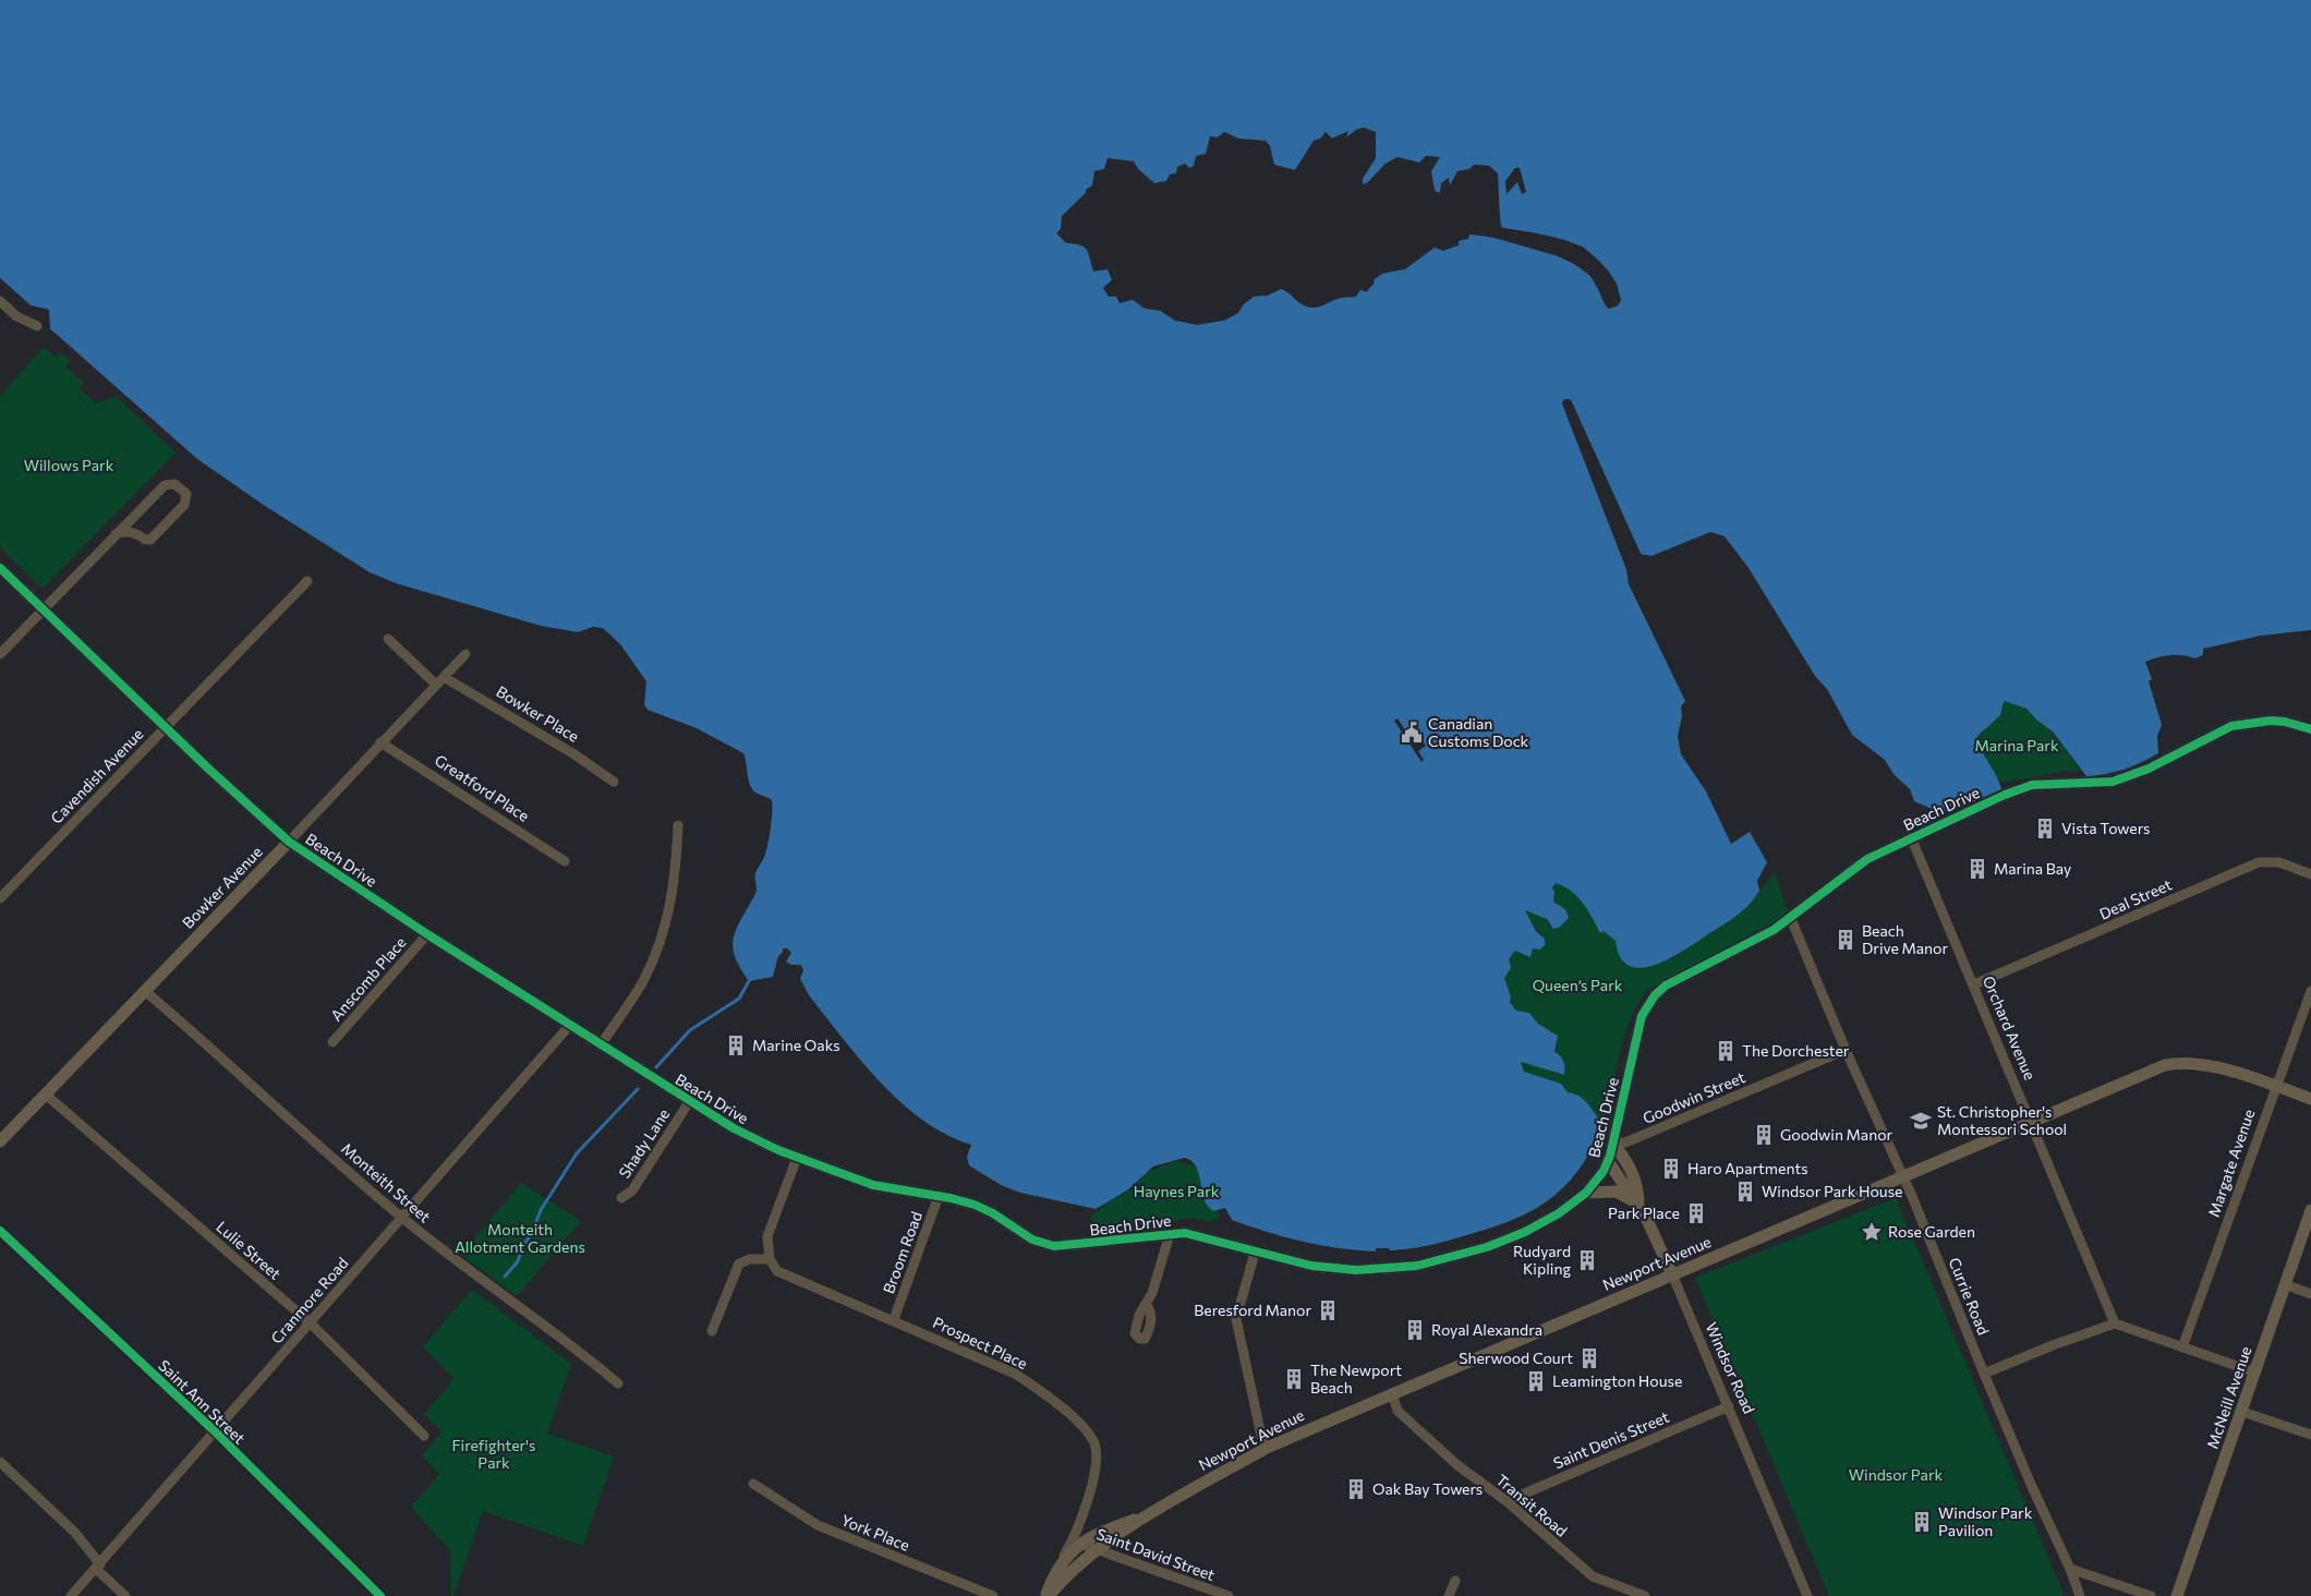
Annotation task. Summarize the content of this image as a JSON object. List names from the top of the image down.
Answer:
{
  "streets": {
    "main road": [
      "Beach Drive",
      "Bowker Avenue",
      "Newport Avenue",
      "Windsor Road",
      "McNeill Avenue"
    ],
    "street": [
      "Bowker Place",
      "Cavendish Avenue",
      "Greatford Place",
      "Deal Street",
      "Anscomb Place",
      "Orchard Avenue",
      "Goodwin Street",
      "Shady Lane",
      "Margate Avenue",
      "Monteith Street",
      "Lulie Street",
      "Broom Road",
      "Currie Road",
      "Cranmore Road",
      "Prospect Place",
      "Saint Ann Street",
      "Saint Denis Street",
      "Transit Road",
      "York Place",
      "Saint David Street"
    ]
  },
  "crossings": [
    ["Bowker Place", "Bowker Avenue"],
    ["Cavendish Avenue", "Beach Drive"],
    ["Greatford Place", "Bowker Avenue"],
    ["Beach Drive", "Bowker Avenue"],
    ["Beach Drive", "Anscomb Place"],
    ["Beach Drive", "Orchard Avenue"],
    ["Beach Drive", "Goodwin Street"],
    ["Beach Drive", "Shady Lane"],
    ["Beach Drive", "Broom Road"],
    ["Beach Drive", "Currie Road"],
    ["Beach Drive", "Cranmore Road"],
    ["Beach Drive", "Windsor Road"],
    ["Bowker Avenue", "Monteith Street"],
    ["Bowker Avenue", "Lulie Street"],
    ["Deal Street", "Orchard Avenue"],
    ["Orchard Avenue", "Newport Avenue"],
    ["Goodwin Street", "Currie Road"],
    ["Margate Avenue", "Newport Avenue"],
    ["Monteith Street", "Cranmore Road"],
    ["Lulie Street", "Cranmore Road"],
    ["Broom Road", "Prospect Place"],
    ["Newport Avenue", "Currie Road"],
    ["Newport Avenue", "Windsor Road"],
    ["Newport Avenue", "Transit Road"],
    ["Newport Avenue", "Saint David Street"],
    ["Cranmore Road", "Saint Ann Street"],
    ["Prospect Place", "Saint David Street"],
    ["Windsor Road", "Saint Denis Street"],
    ["Saint Denis Street", "Transit Road"]
  ],
  "parks": [
    "Willows Park",
    "Marina Park",
    "Queen’s Park",
    "Haynes Park",
    "Monteith Allotment Gardens",
    "Firefighter's Park",
    "Windsor Park"
  ],
  "places": {
    "public building": ["Canadian Customs Dock"],
    "building": [
      "Vista Towers",
      "Marina Bay",
      "Beach Drive Manor",
      "Marine Oaks",
      "The Dorchester",
      "Goodwin Manor",
      "Haro Apartments",
      "Windsor Park House",
      "Park Place",
      "Rudyard Kipling",
      "Beresford Manor",
      "Royal Alexandra",
      "Sherwood Court",
      "The Newport Beach",
      "Leamington House",
      "Oak Bay Towers",
      "Windsor Park Pavilion"
    ],
    "school or university": ["St. Christopher's Montessori School"],
    "place": ["Rose Garden"]
  }
}
